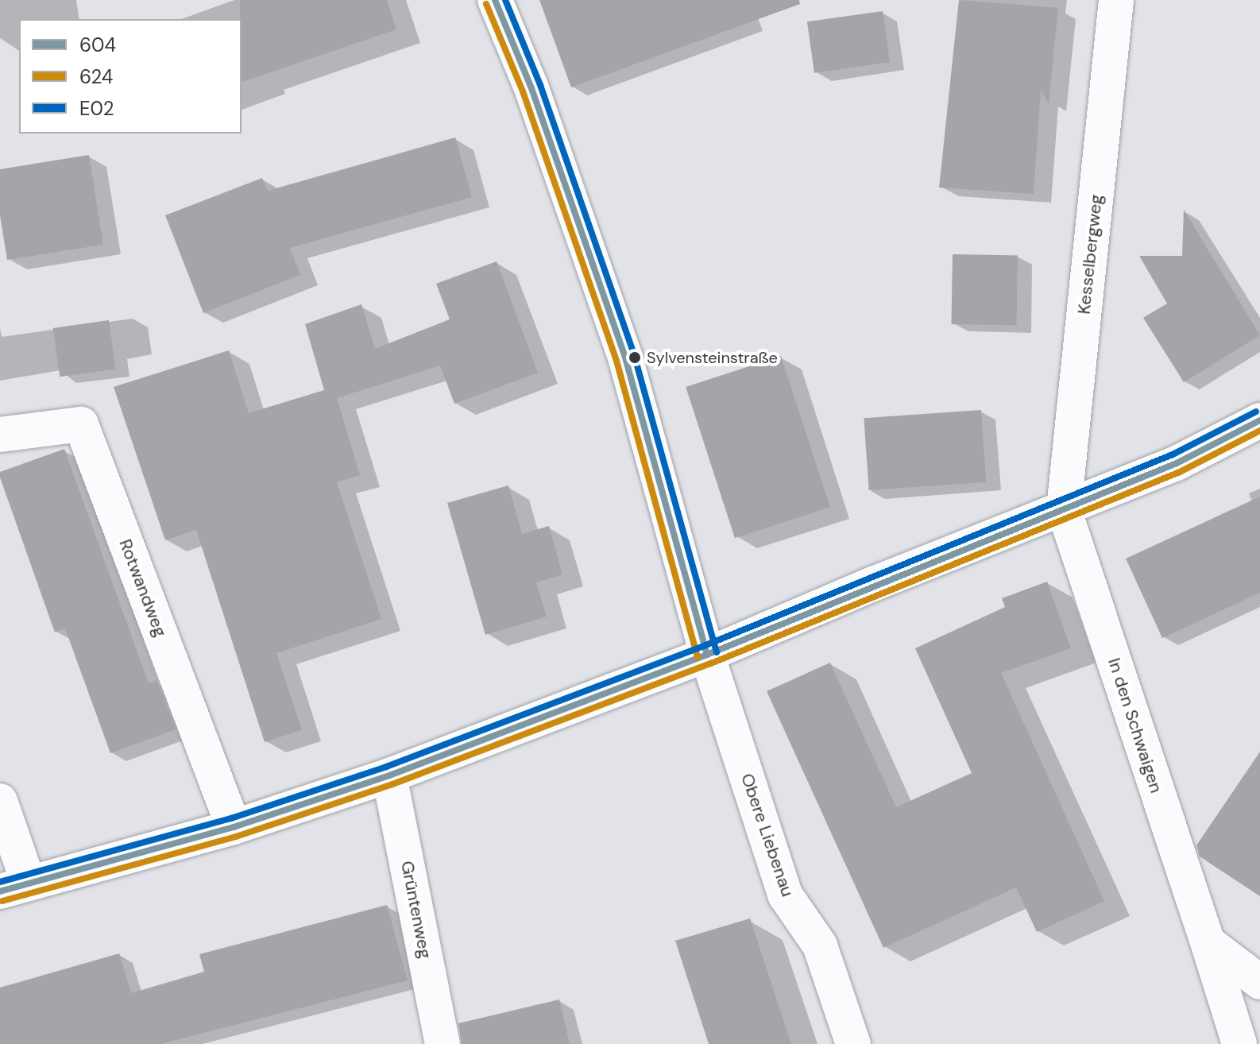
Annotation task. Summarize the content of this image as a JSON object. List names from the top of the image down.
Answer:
{
  "streets": {
    "street": [
      "Kesselbergweg",
      "Rotwandweg",
      "In den Schwaigen",
      "Obere Liebenau",
      "Grüntenweg"
    ]
  },
  "crossings": [
    ["Kesselbergweg", "In den Schwaigen"]
  ],
  "places": ["Sylvensteinstraße"],
  "lines": ["transit line 604", "transit line E02", "transit line 624"],
  "legend": ["604", "624", "E02"]
}
